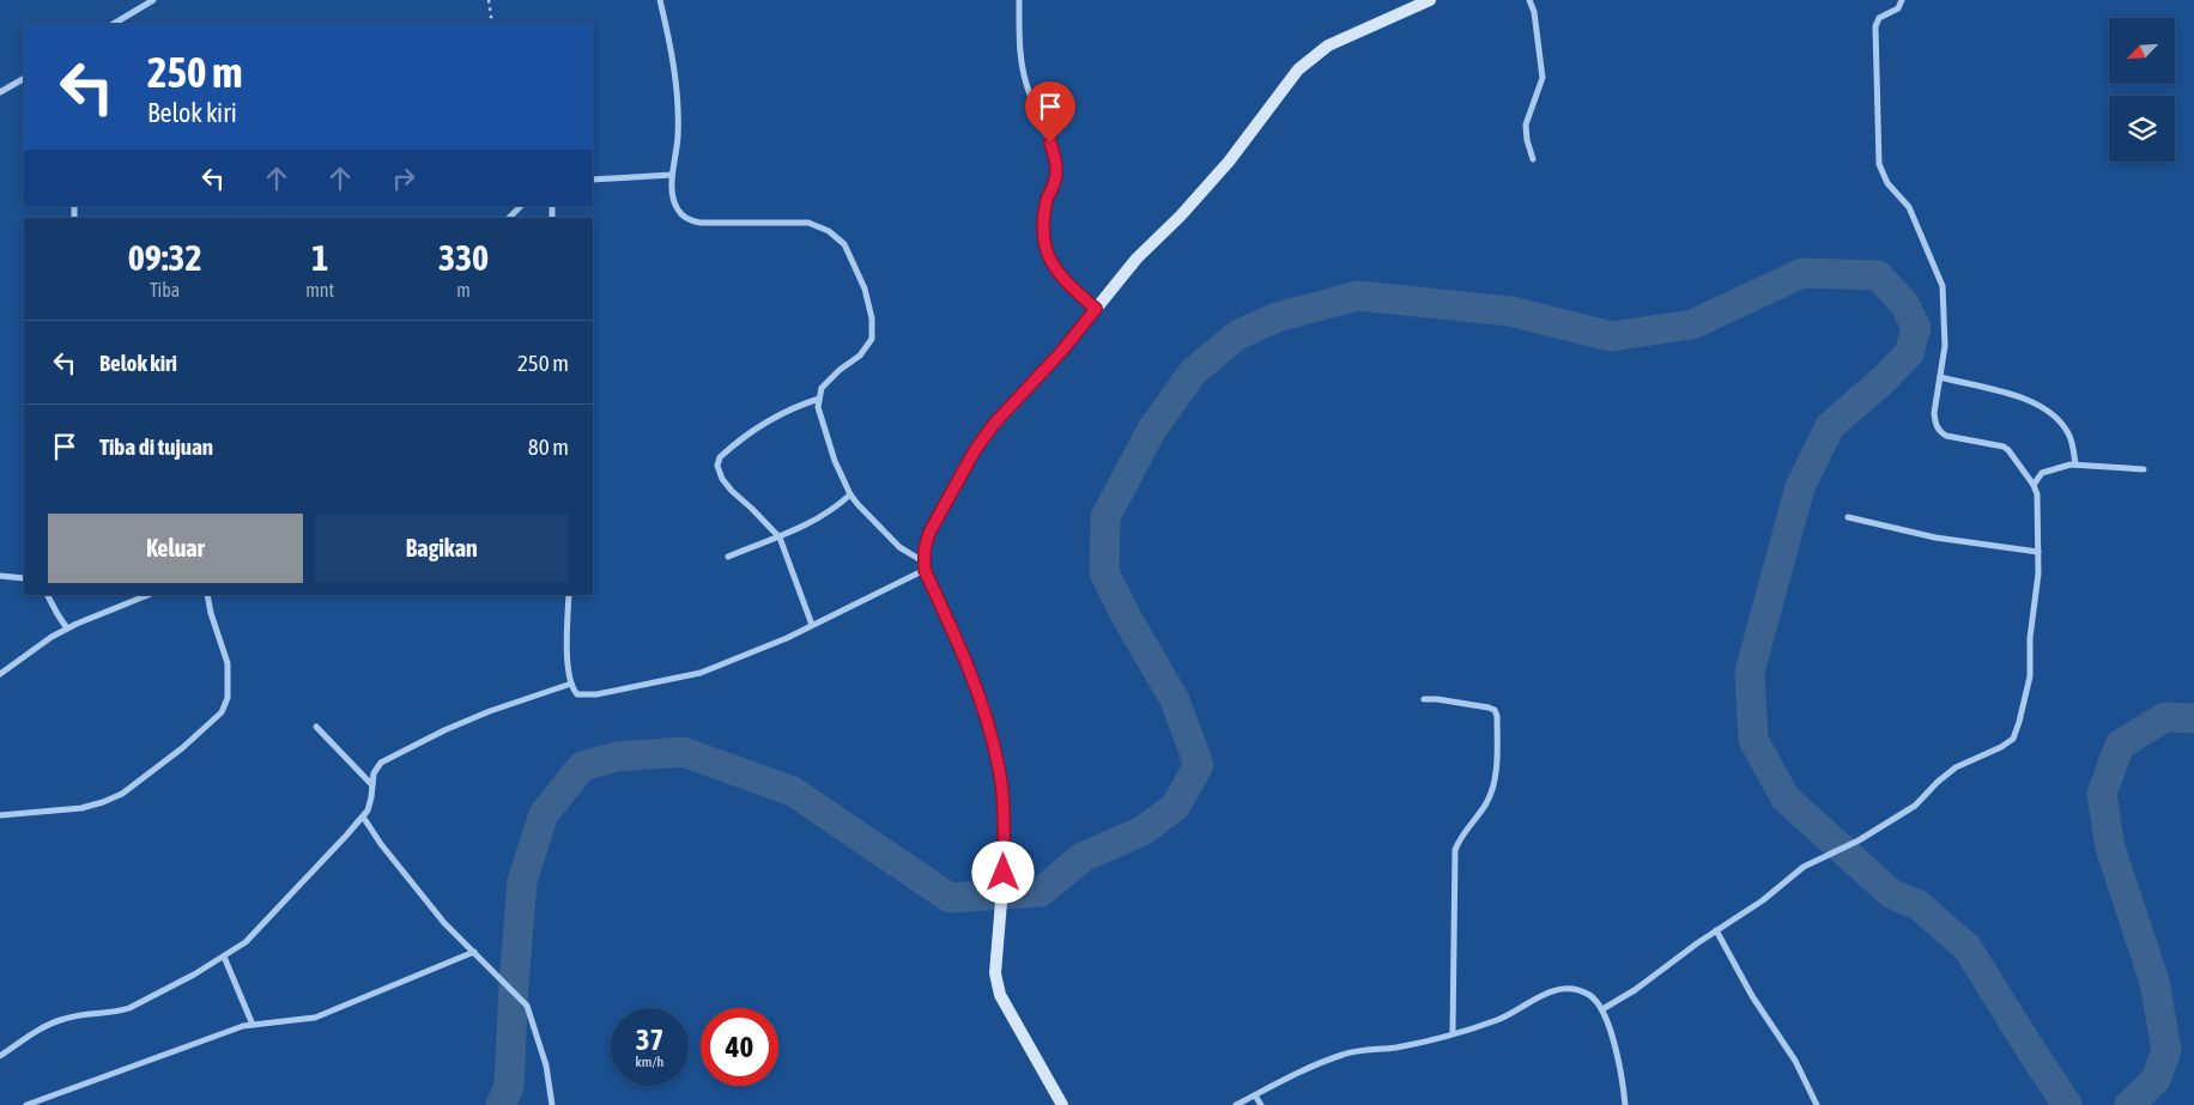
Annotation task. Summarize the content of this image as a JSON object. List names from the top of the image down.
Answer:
{
  "north": "bottom left",
  "page": {
    "turn": ["250 m", "Belok kiri"],
    "eta": [
      "09:32",
      "Tiba",
      "1",
      "mnt",
      "330",
      "m"
    ],
    "list": [
      {
        "name": "Belok kiri",
        "value": "250 m"
      },
      {
        "name": "Tiba di tujuan",
        "value": "80 m"
      }
    ],
    "buttons": ["Keluar", "Bagikan"],
    "speed": "37 km/h",
    "limit": "40"
  }
}
